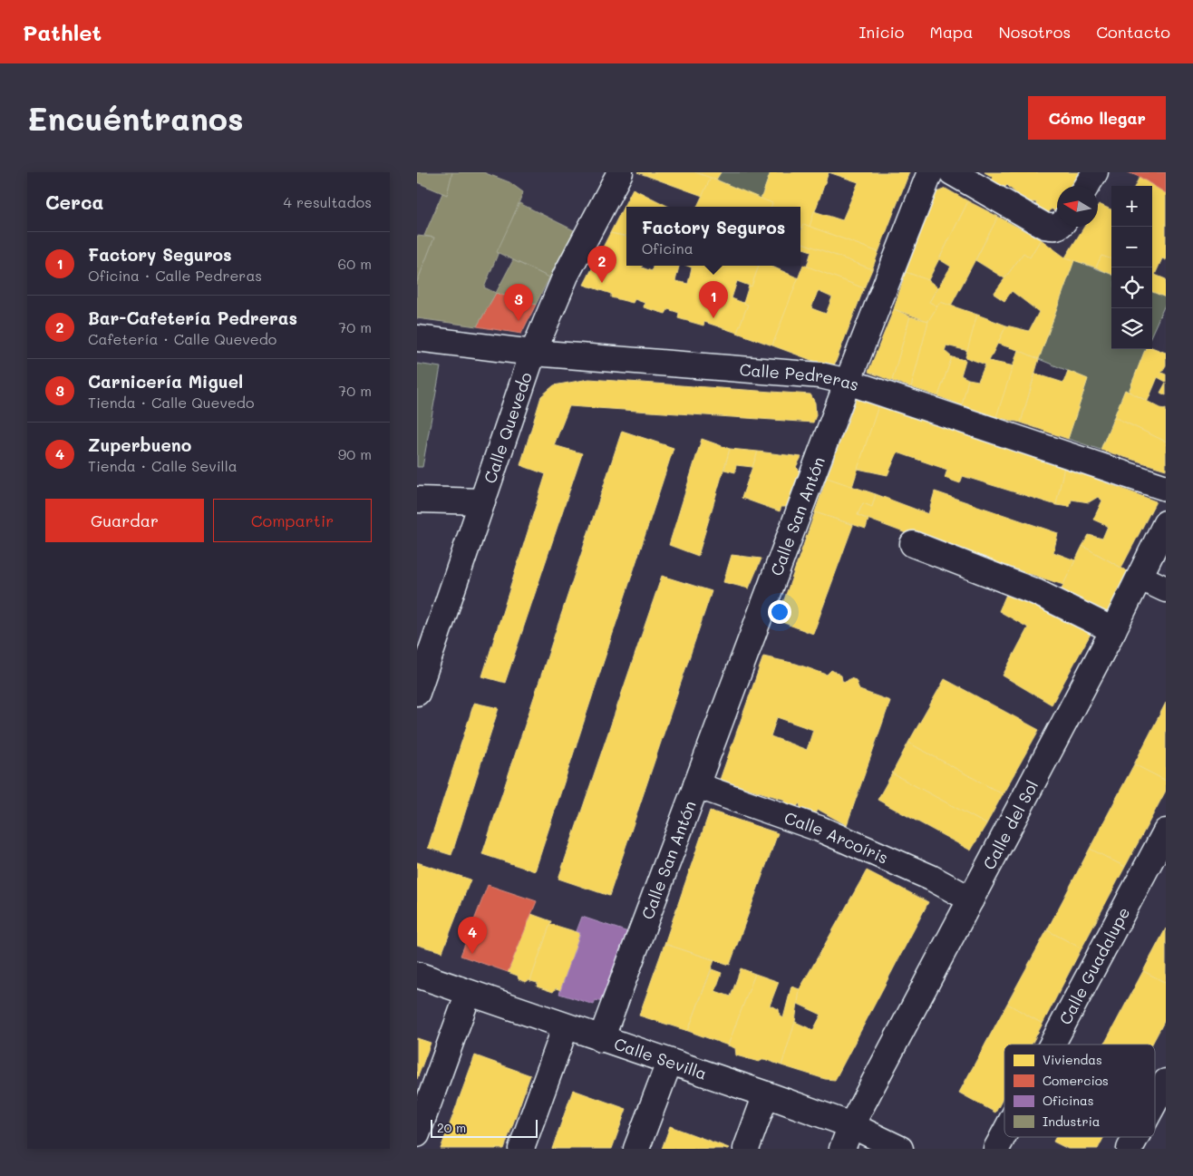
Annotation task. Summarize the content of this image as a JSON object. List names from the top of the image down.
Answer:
{
  "streets": {
    "street": [
      "Calle Pedreras",
      "Calle Quevedo",
      "Calle San Antón",
      "Calle del Sol",
      "Calle Arcoíris",
      "Calle Guadalupe",
      "Calle Sevilla"
    ]
  },
  "crossings": [
    ["Calle Pedreras", "Calle Quevedo"],
    ["Calle Pedreras", "Calle San Antón"],
    ["Calle San Antón", "Calle Arcoíris"],
    ["Calle San Antón", "Calle Sevilla"],
    ["Calle del Sol", "Calle Arcoíris"],
    ["Calle del Sol", "Calle Sevilla"]
  ],
  "legend": [
    "Viviendas",
    "Comercios",
    "Oficinas",
    "Industria"
  ],
  "scale_bar": "20 m",
  "north": "left",
  "page": {
    "header": "Pathlet",
    "nav": [
      "Inicio",
      "Mapa",
      "Nosotros",
      "Contacto"
    ],
    "buttons": [
      "Cómo llegar",
      ["Guardar", "Compartir"]
    ],
    "title": "Encuéntranos",
    "heading": ["Cerca", "4 resultados"],
    "map_buttons": ["+", "−"],
    "popup": ["Factory Seguros", "Oficina"],
    "list": [
      {
        "mark": "1",
        "name": "Factory Seguros",
        "note": "Oficina · Calle Pedreras",
        "value": "60 m"
      },
      {
        "mark": "2",
        "name": "Bar-Cafetería Pedreras",
        "note": "Cafetería · Calle Quevedo",
        "value": "70 m"
      },
      {
        "mark": "3",
        "name": "Carnicería Miguel",
        "note": "Tienda · Calle Quevedo",
        "value": "70 m"
      },
      {
        "mark": "4",
        "name": "Zuperbueno",
        "note": "Tienda · Calle Sevilla",
        "value": "90 m"
      }
    ],
    "pins": [
      "2",
      "1",
      "3",
      "4"
    ],
    "scale": "20 m"
  }
}
